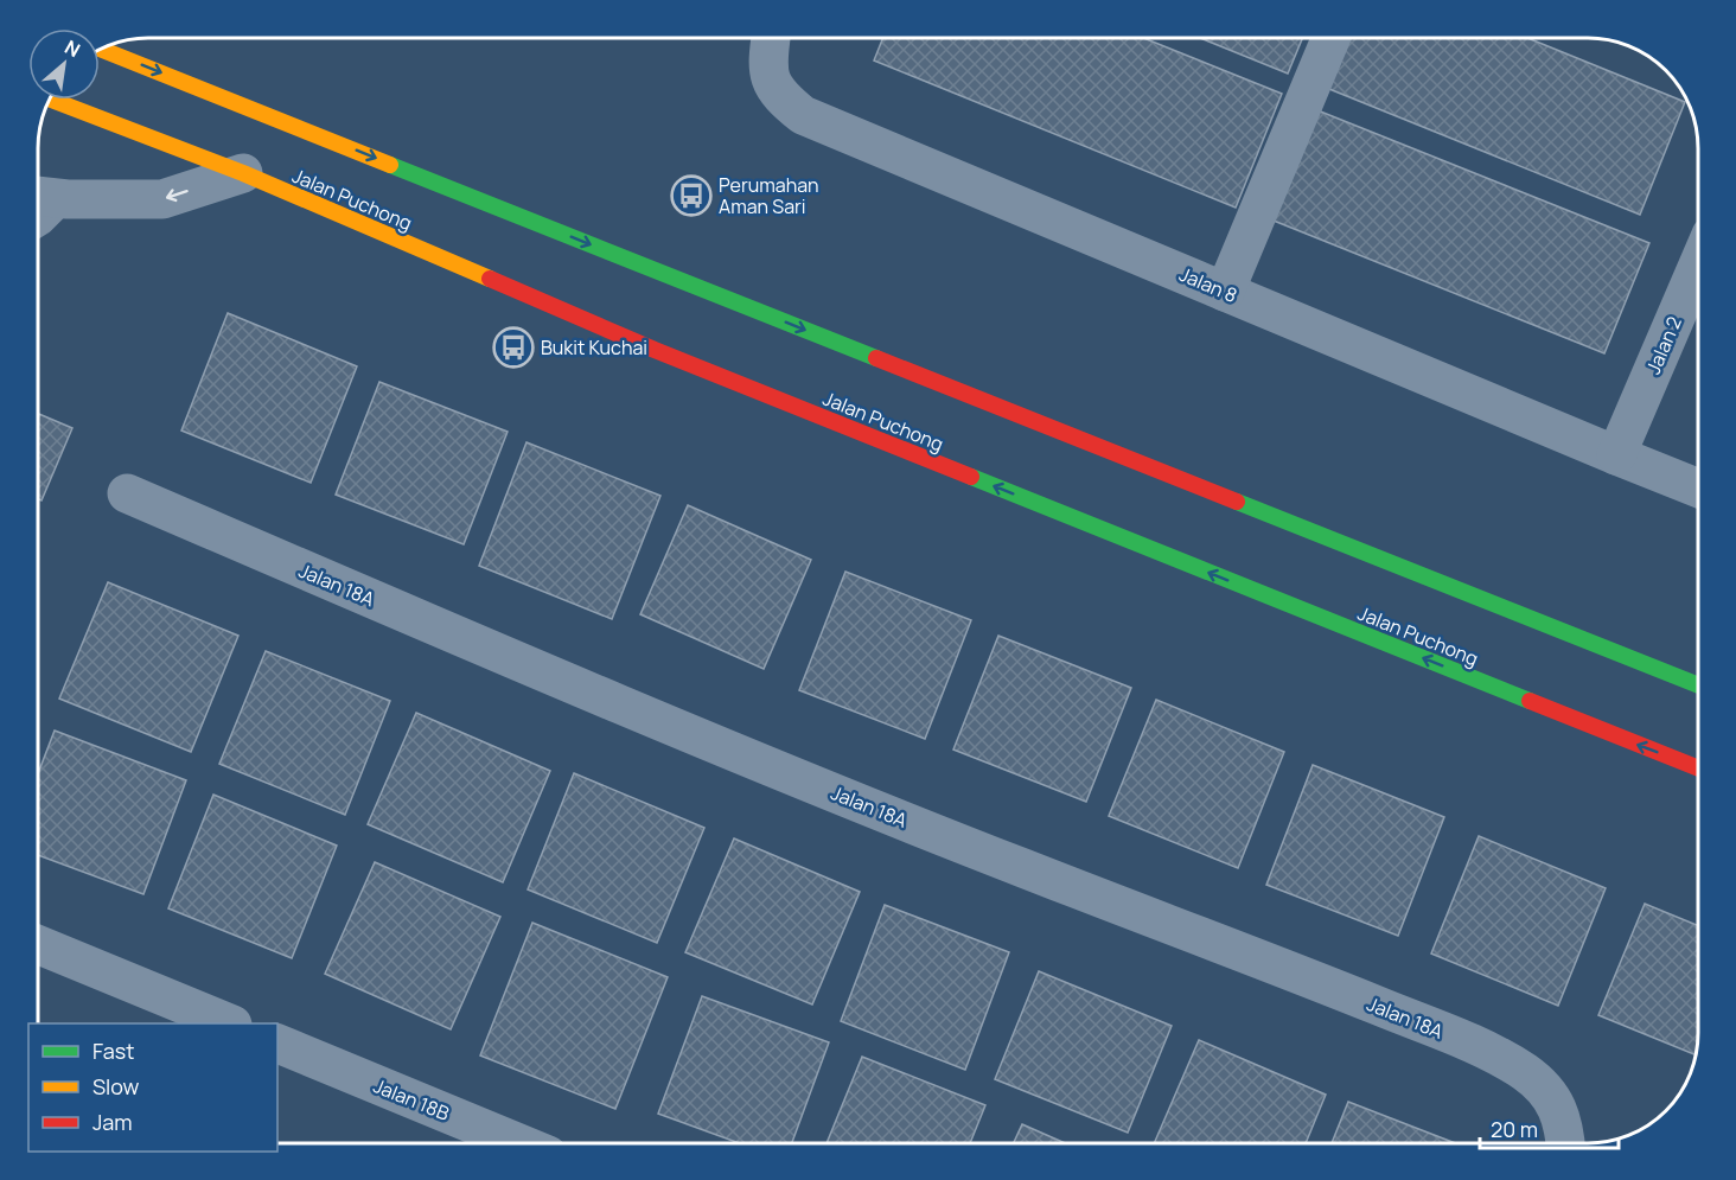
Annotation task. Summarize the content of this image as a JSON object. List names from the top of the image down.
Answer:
{
  "streets": {
    "main road": ["Jalan Puchong"],
    "street": [
      "Jalan 8",
      "Jalan 2",
      "Jalan 18A",
      "Jalan 18B"
    ]
  },
  "crossings": [
    ["Jalan 8", "Jalan 2"]
  ],
  "places": {
    "bus stop": ["Perumahan Aman Sari", "Bukit Kuchai"]
  },
  "legend": ["Fast", "Slow", "Jam"],
  "scale_bar": "20 m",
  "north": "top right"
}
